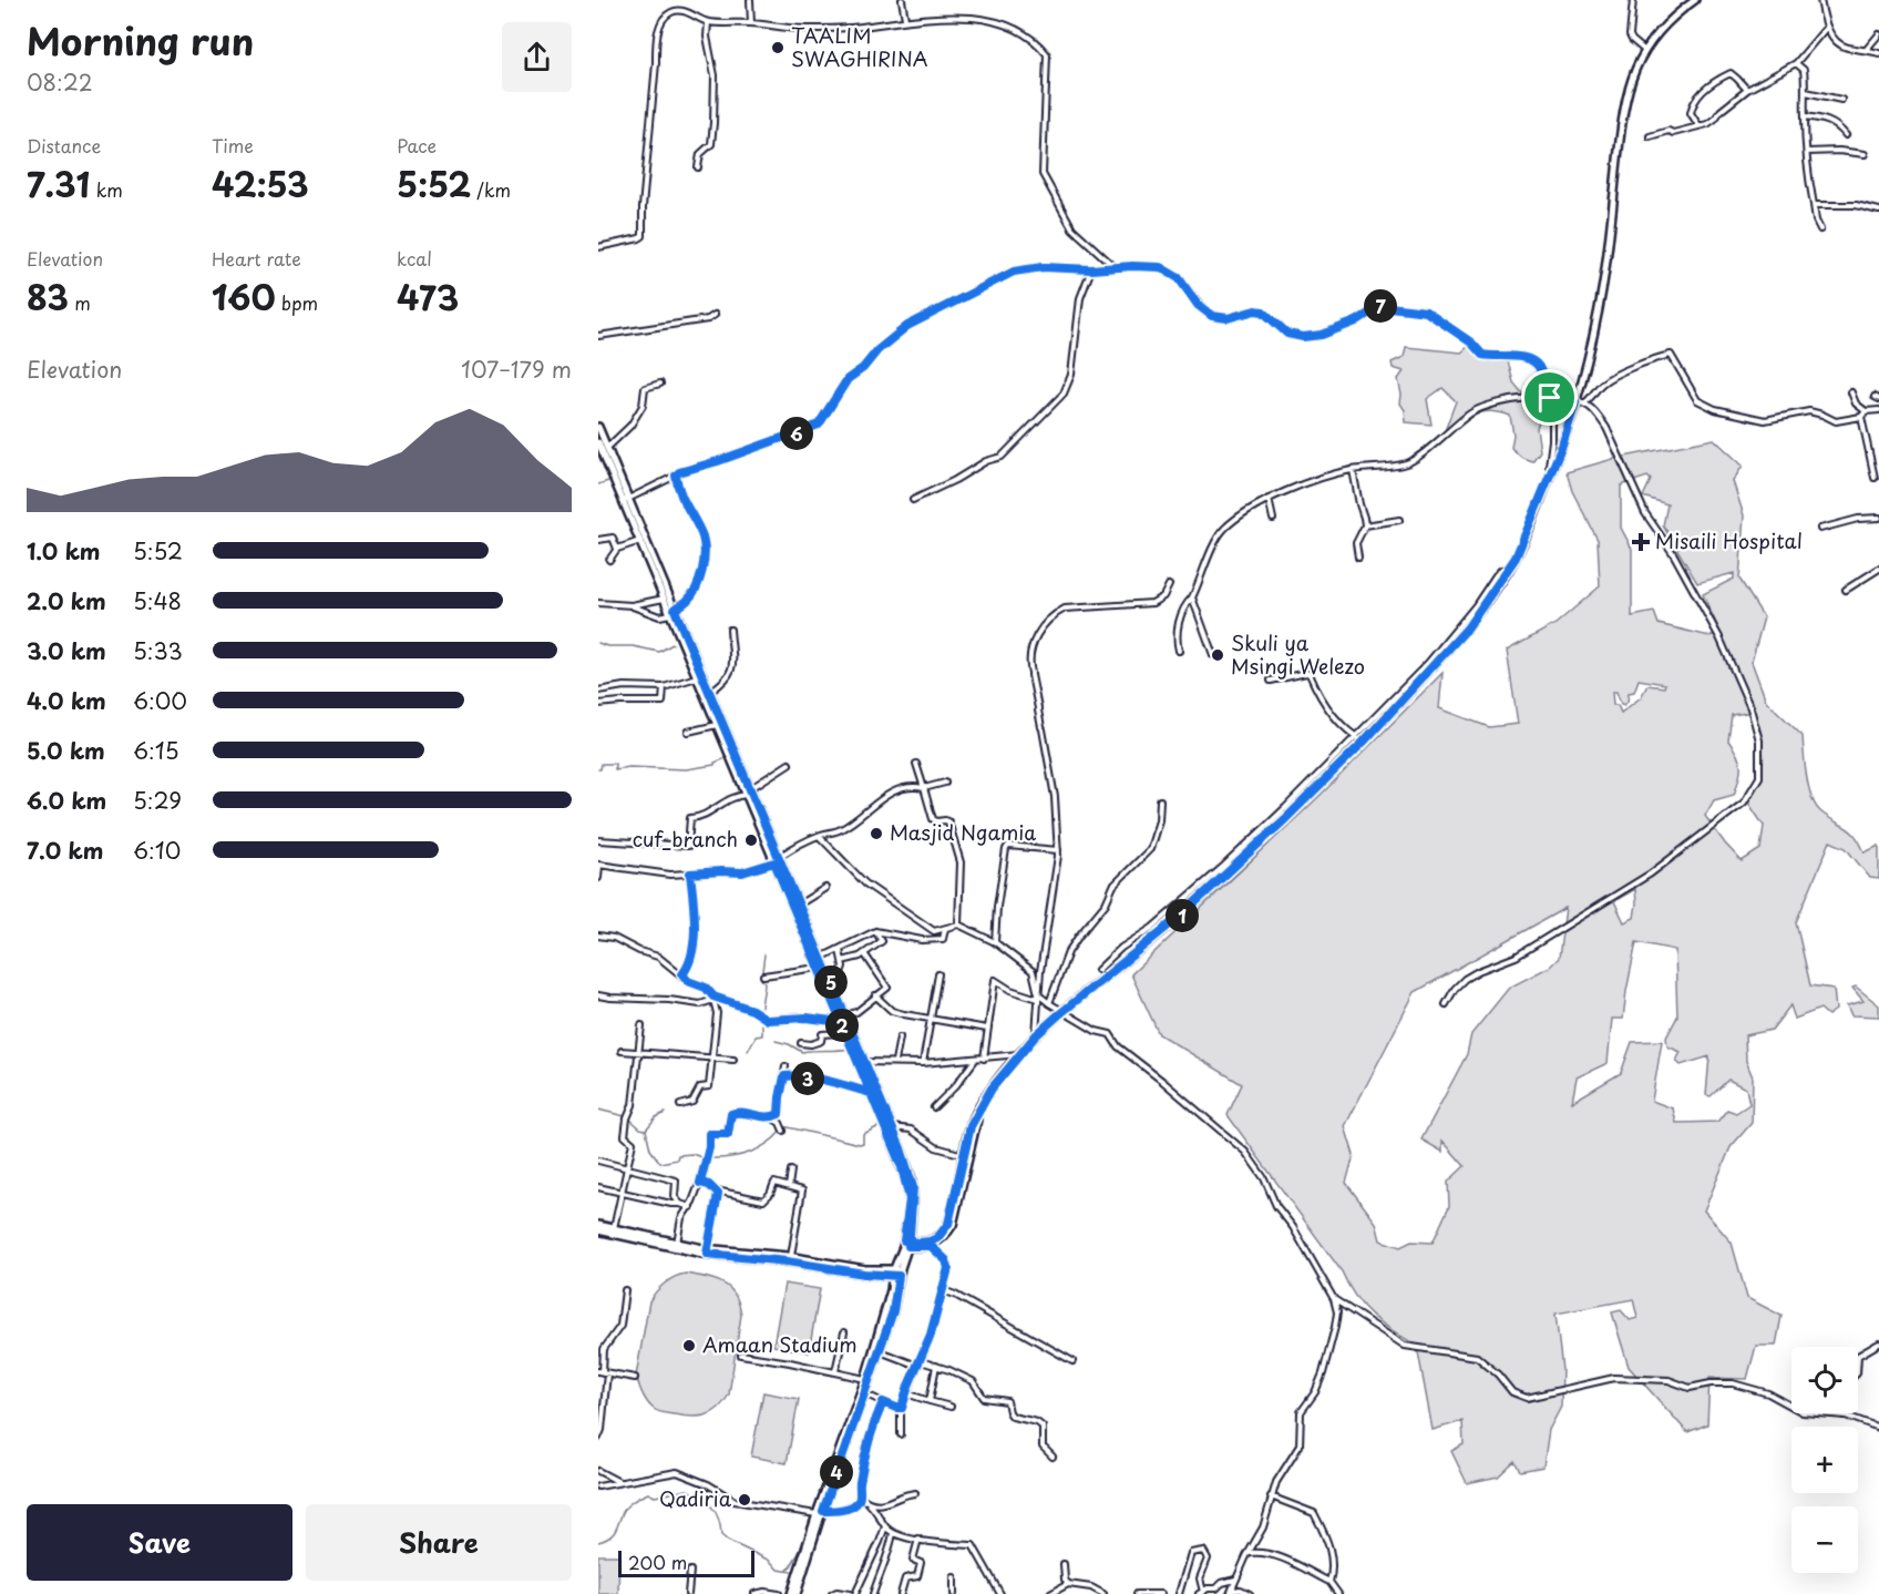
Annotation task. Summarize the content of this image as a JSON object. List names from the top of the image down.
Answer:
{
  "places": {
    "other": [
      "TAALIM SWAGHIRINA",
      "Skuli ya Msingi Welezo",
      "Masjid Ngamia",
      "cuf_branch",
      "Amaan Stadium",
      "Qadiria"
    ],
    "health": ["Misaili Hospital"]
  },
  "scale_bar": "200 m",
  "page": {
    "heading": ["Morning run", "08:22"],
    "stats": [
      ["Distance", "7.31 km"],
      ["Time", "42:53"],
      ["Pace", "5:52 /km"],
      ["Elevation", "83 m"],
      ["Heart rate", "160 bpm"],
      ["kcal", "473"]
    ],
    "pins": [
      "7",
      "6",
      "1",
      "5",
      "2",
      "3",
      "4"
    ],
    "chart": ["Elevation", "107–179 m"],
    "list": [
      {
        "name": "1.0 km",
        "note": "5:52"
      },
      {
        "name": "2.0 km",
        "note": "5:48"
      },
      {
        "name": "3.0 km",
        "note": "5:33"
      },
      {
        "name": "4.0 km",
        "note": "6:00"
      },
      {
        "name": "5.0 km",
        "note": "6:15"
      },
      {
        "name": "6.0 km",
        "note": "5:29"
      },
      {
        "name": "7.0 km",
        "note": "6:10"
      }
    ],
    "map_buttons": ["+", "−"],
    "buttons": ["Save", "Share"],
    "scale": "200 m"
  }
}
